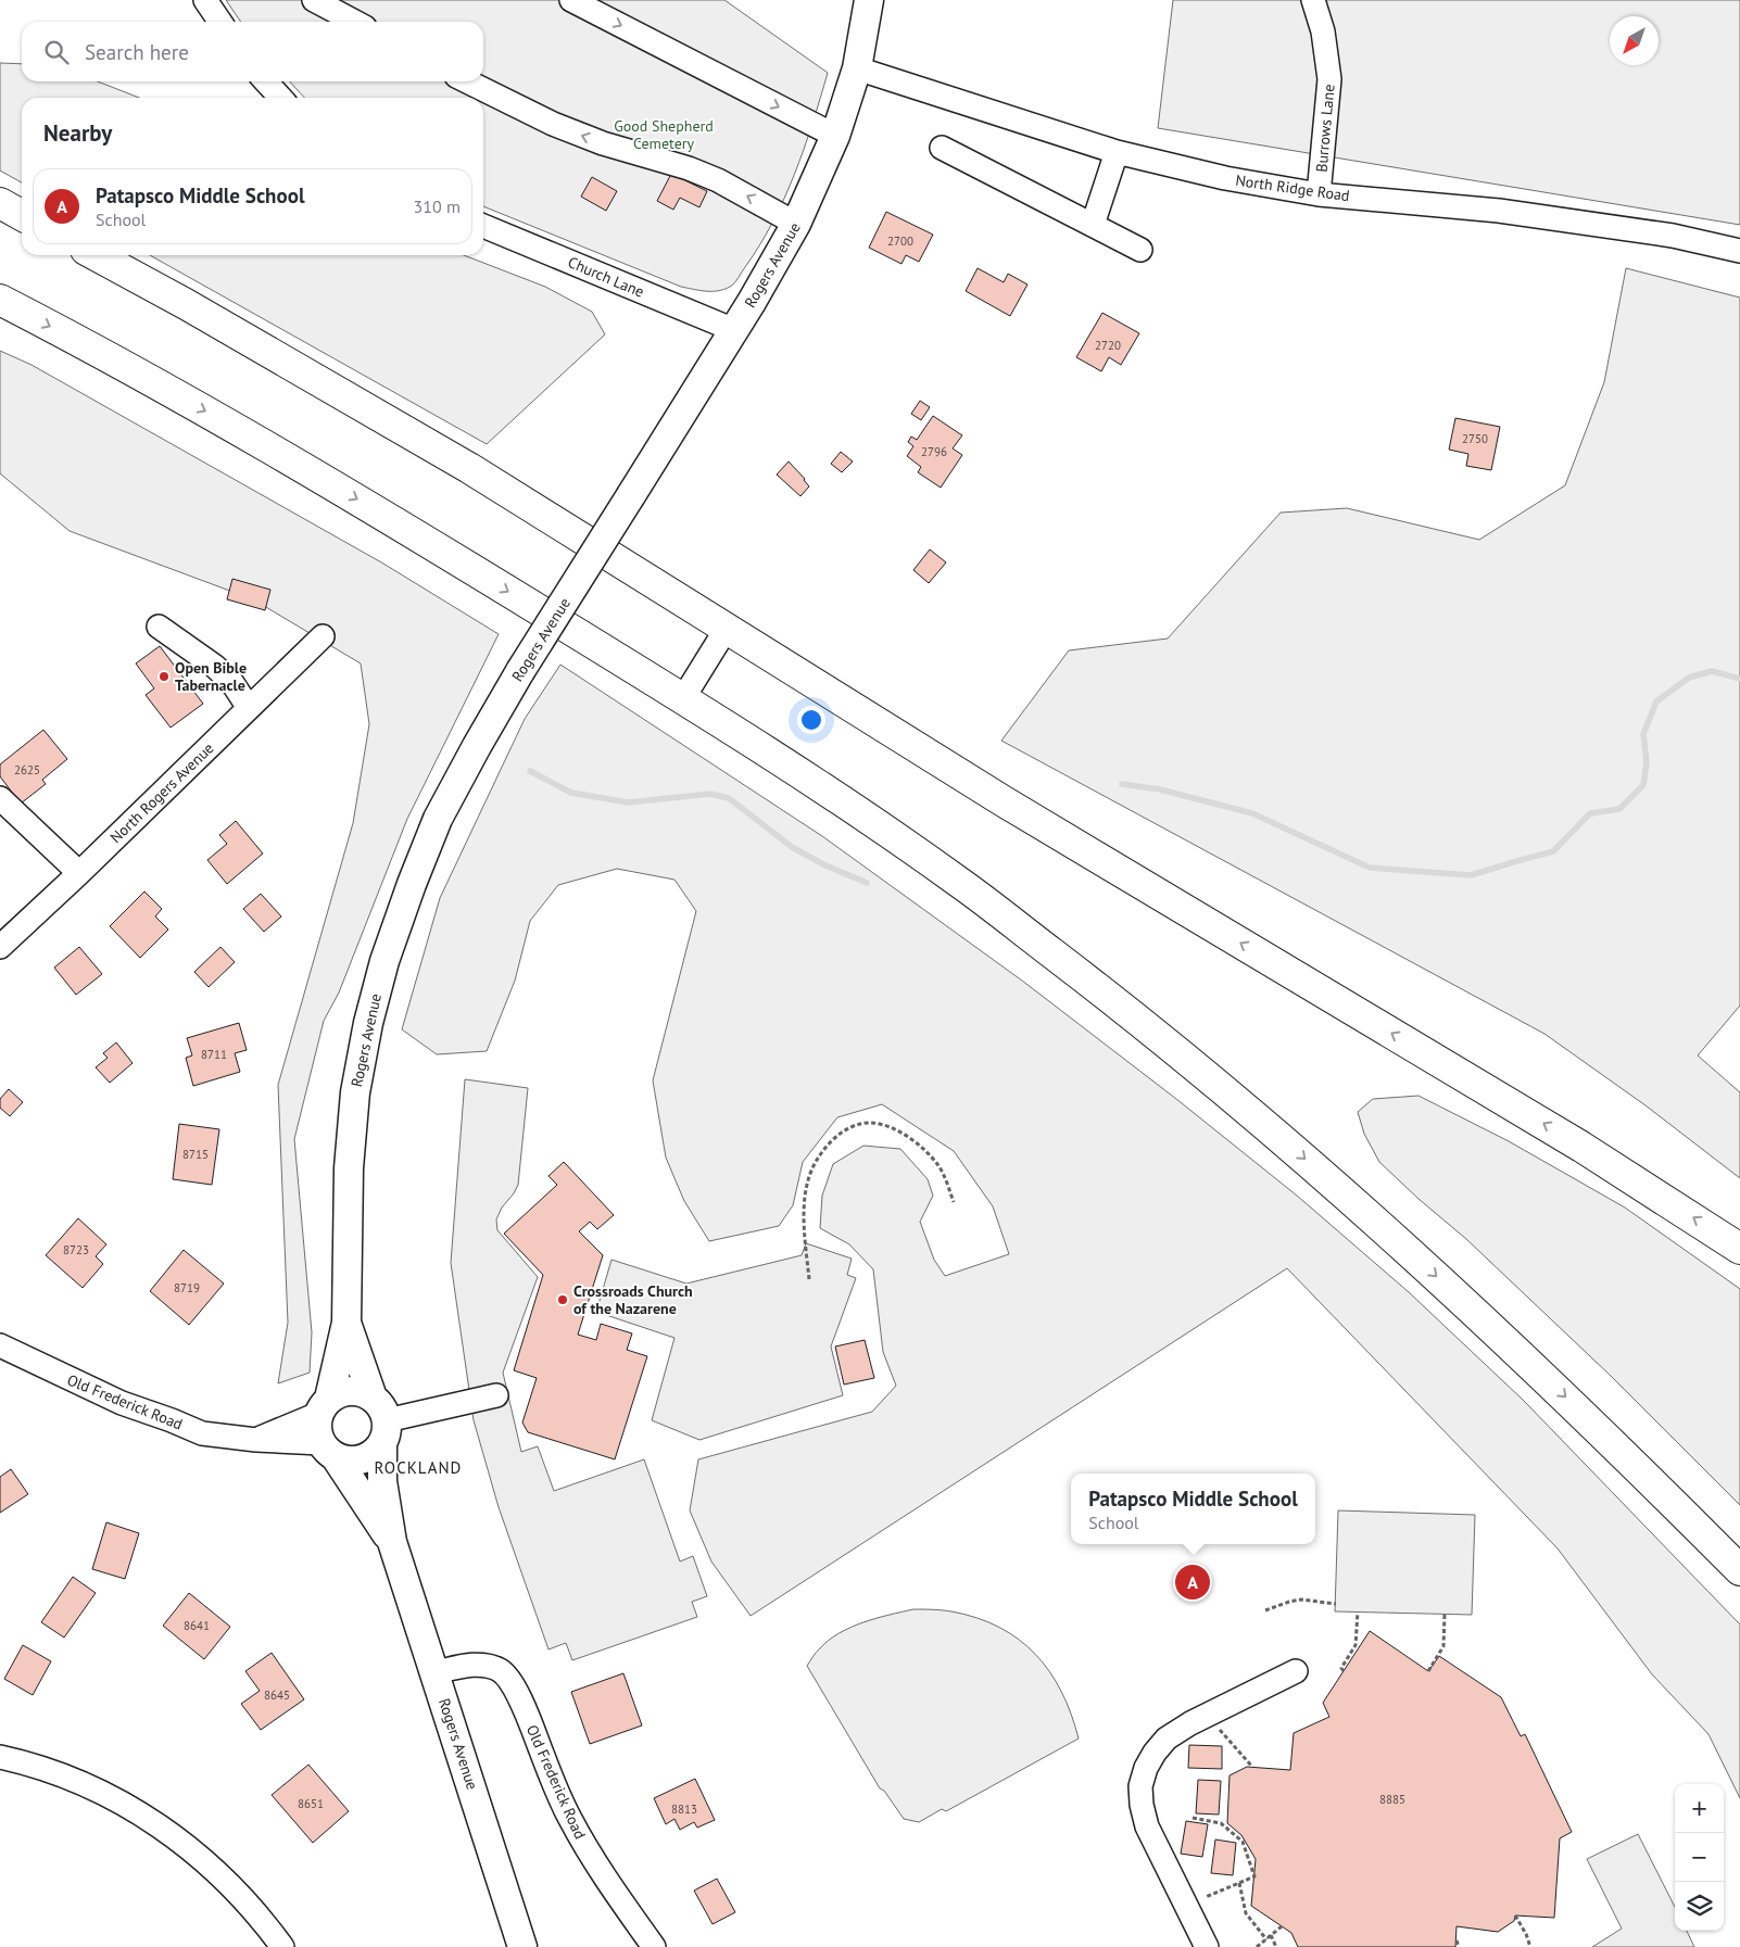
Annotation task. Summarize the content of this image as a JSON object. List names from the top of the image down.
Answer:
{
  "streets": {
    "main road": ["Rogers Avenue"],
    "street": [
      "Burrows Lane",
      "North Ridge Road",
      "Church Lane",
      "North Rogers Avenue",
      "Old Frederick Road"
    ]
  },
  "crossings": [
    ["Burrows Lane", "North Ridge Road"],
    ["North Ridge Road", "Rogers Avenue"],
    ["Rogers Avenue", "Church Lane"],
    ["Rogers Avenue", "Old Frederick Road"]
  ],
  "districts": ["ROCKLAND"],
  "parks": ["Good Shepherd Cemetery"],
  "places": ["Open Bible Tabernacle", "Crossroads Church of the Nazarene"],
  "house_numbers": [
    "2700",
    "2720",
    "2750",
    "2796",
    "2625",
    "8711",
    "8715",
    "8723",
    "8719",
    "8641",
    "8645",
    "8885",
    "8651",
    "8813"
  ],
  "north": "bottom left",
  "page": {
    "search": "Search here",
    "heading": "Nearby",
    "list": [
      {
        "mark": "A",
        "name": "Patapsco Middle School",
        "note": "School",
        "value": "310 m"
      }
    ],
    "popup": ["Patapsco Middle School", "School"],
    "pins": "A",
    "map_buttons": ["+", "−"]
  }
}
